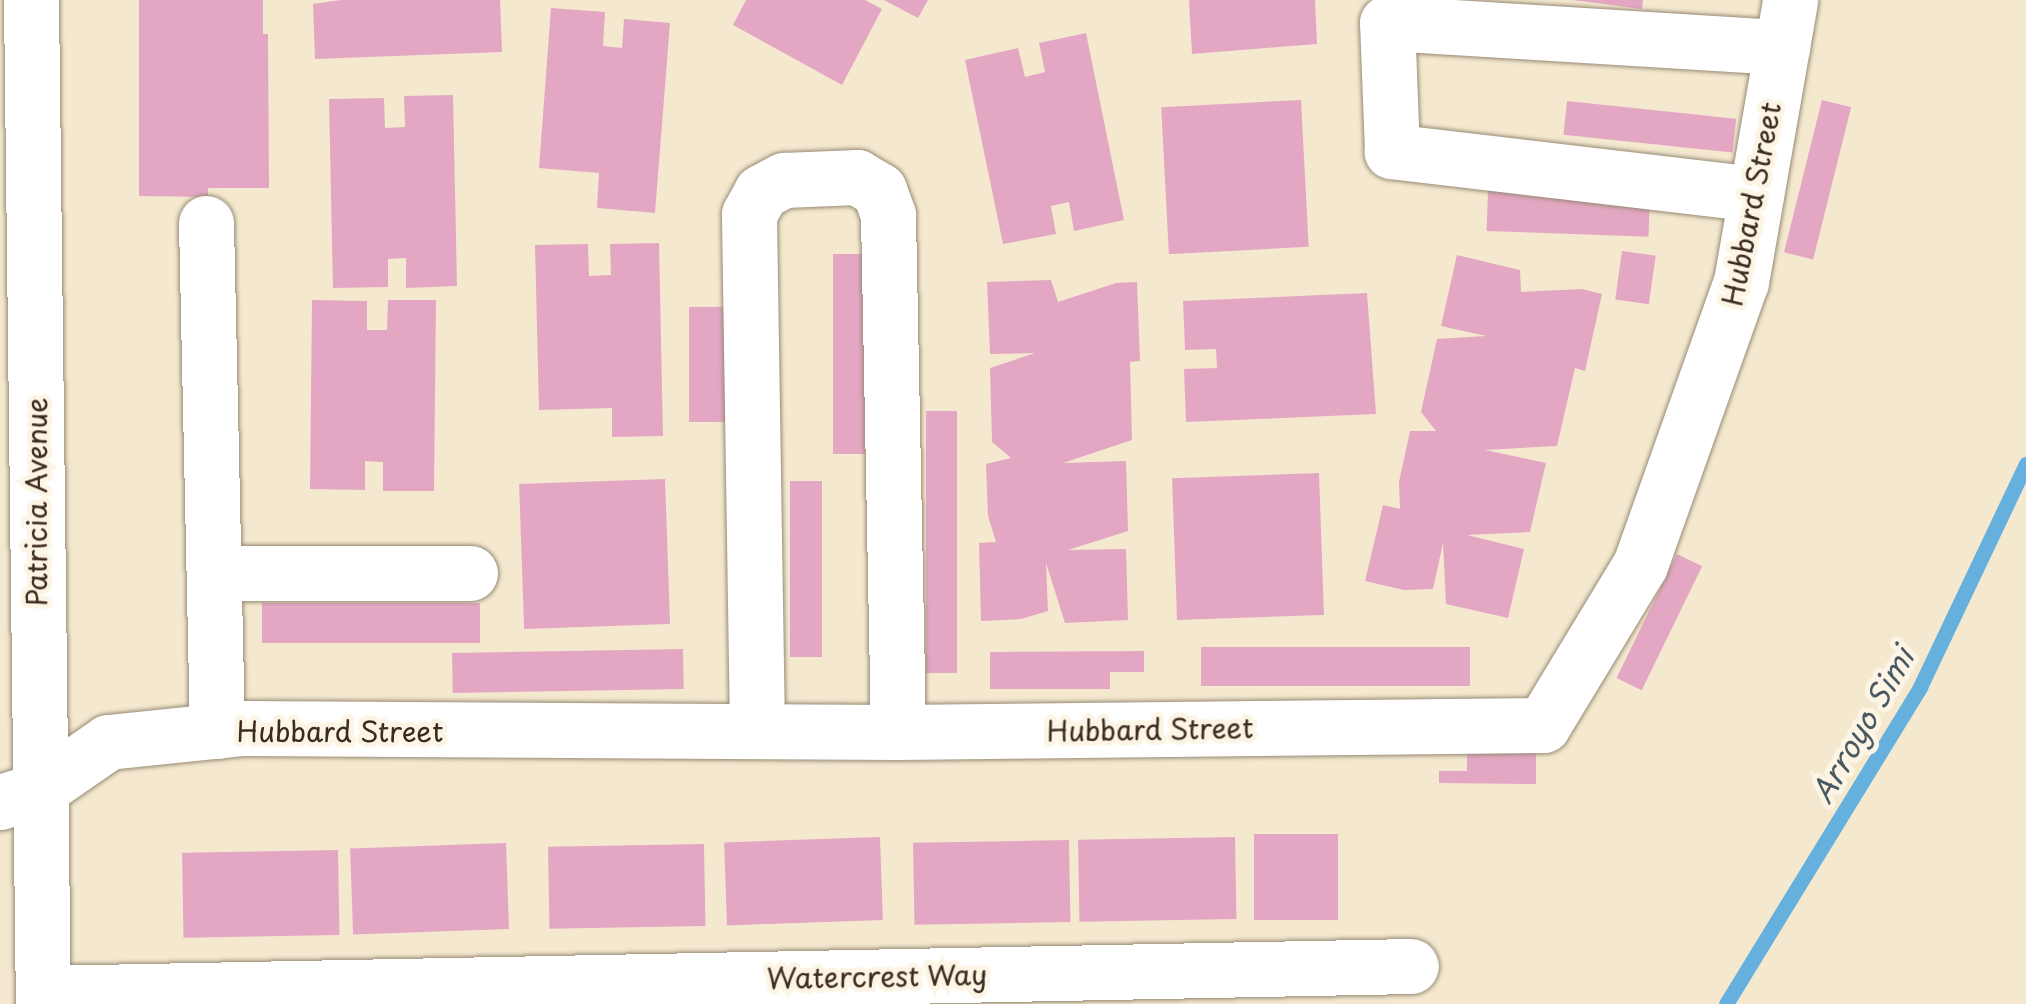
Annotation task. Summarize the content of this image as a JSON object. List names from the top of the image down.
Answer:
{
  "streets": {
    "street": ["Hubbard Street", "Patricia Avenue", "Watercrest Way"]
  },
  "crossings": [
    ["Hubbard Street", "Patricia Avenue"],
    ["Patricia Avenue", "Watercrest Way"]
  ],
  "water": ["Arroyo Simi"]
}
